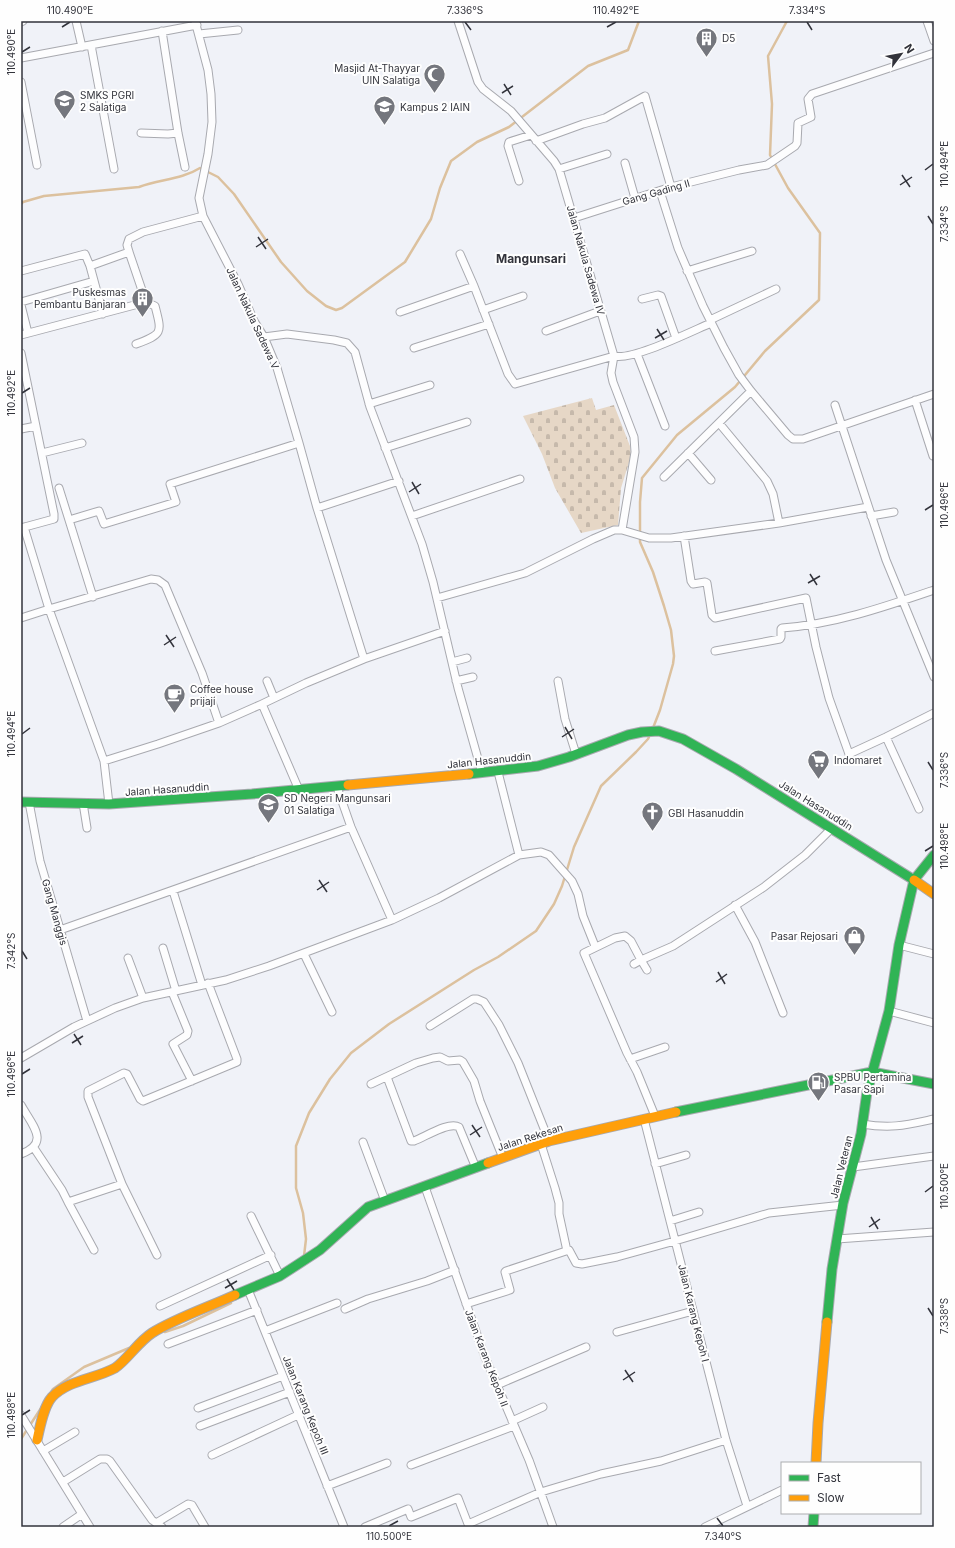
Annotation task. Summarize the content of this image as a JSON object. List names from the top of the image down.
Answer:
{
  "streets": {
    "main road": ["Jalan Hasanuddin", "Jalan Rekesan", "Jalan Veteran"],
    "street": [
      "Gang Gading II",
      "Jalan Nakula Sadewa IV",
      "Jalan Nakula Sadewa V",
      "Gang Manggis",
      "Jalan Karang Kepoh I",
      "Jalan Karang Kepoh II",
      "Jalan Karang Kepoh III"
    ]
  },
  "crossings": [
    ["Gang Gading II", "Jalan Nakula Sadewa IV"],
    ["Jalan Hasanuddin", "Gang Manggis"],
    ["Jalan Hasanuddin", "Jalan Veteran"],
    ["Jalan Rekesan", "Jalan Veteran"],
    ["Jalan Rekesan", "Jalan Karang Kepoh I"],
    ["Jalan Rekesan", "Jalan Karang Kepoh II"],
    ["Jalan Rekesan", "Jalan Karang Kepoh III"]
  ],
  "districts": ["Mangunsari"],
  "places": {
    "building": ["D5", "Puskesmas Pembantu Banjaran"],
    "mosque": ["Masjid At-Thayyar UIN Salatiga"],
    "school or university": ["SMKS PGRI 2 Salatiga", "Kampus 2 IAIN", "SD Negeri Mangunsari 01 Salatiga"],
    "cafe": ["Coffee house prijaji"],
    "supermarket": ["Indomaret"],
    "church": ["GBI Hasanuddin"],
    "shop": ["Pasar Rejosari"],
    "fuel station": ["SPBU Pertamina Pasar Sapi"]
  },
  "legend": ["Fast", "Slow"],
  "north": "top right",
  "coordinates": [
    "110.490°E",
    "7.336°S",
    "110.492°E",
    "7.334°S",
    "110.494°E",
    "110.496°E",
    "110.498°E",
    "7.342°S",
    "110.500°E",
    "7.338°S",
    "7.340°S"
  ]
}
